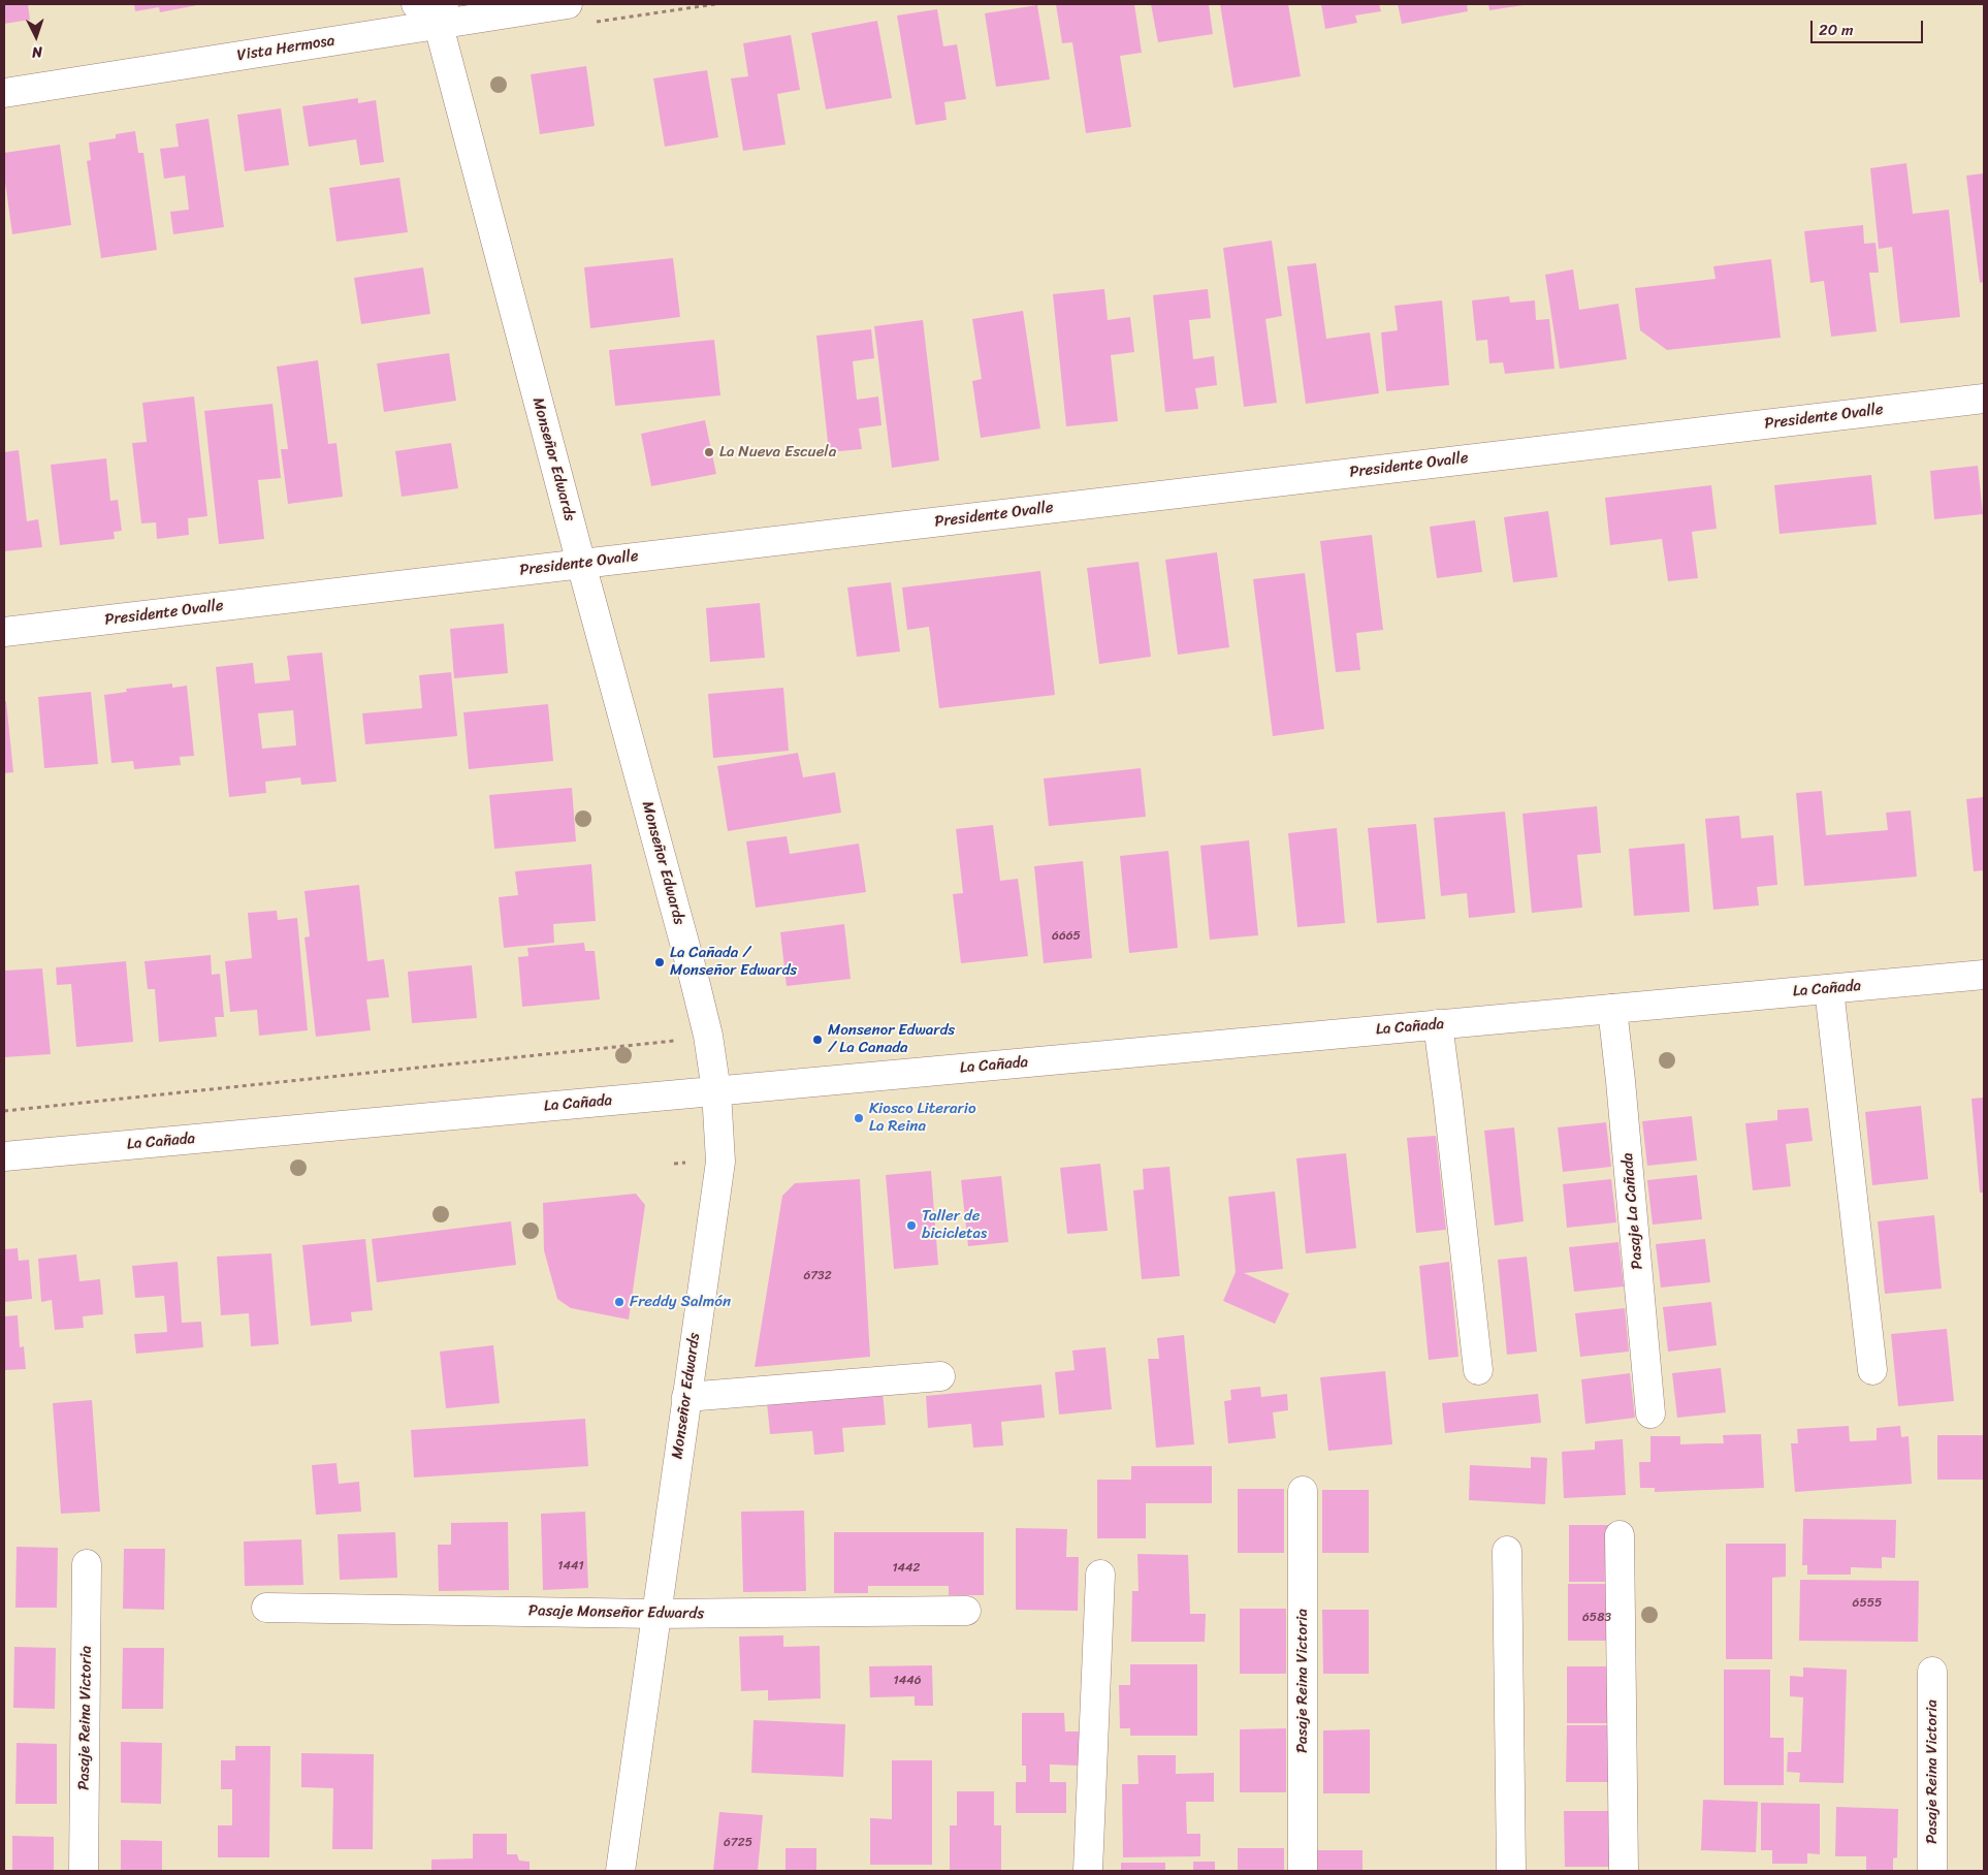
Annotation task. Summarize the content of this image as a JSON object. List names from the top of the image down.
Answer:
{
  "streets": {
    "street": [
      "Vista Hermosa",
      "Presidente Ovalle",
      "Monseñor Edwards",
      "La Cañada",
      "Pasaje La Cañada",
      "Pasaje Monseñor Edwards",
      "Pasaje Reina Victoria"
    ]
  },
  "crossings": [
    ["Vista Hermosa", "Monseñor Edwards"],
    ["Presidente Ovalle", "Monseñor Edwards"],
    ["Monseñor Edwards", "La Cañada"],
    ["Monseñor Edwards", "Pasaje Monseñor Edwards"],
    ["La Cañada", "Pasaje La Cañada"]
  ],
  "places": [
    "La Nueva Escuela",
    "La Cañada / Monseñor Edwards",
    "Monsenor Edwards / La Canada",
    "Kiosco Literario La Reina",
    "Taller de bicicletas",
    "Freddy Salmón"
  ],
  "house_numbers": [
    "6665",
    "6732",
    "1441",
    "1442",
    "6555",
    "6583",
    "1446",
    "6725"
  ],
  "scale_bar": "20 m",
  "north": "bottom"
}
